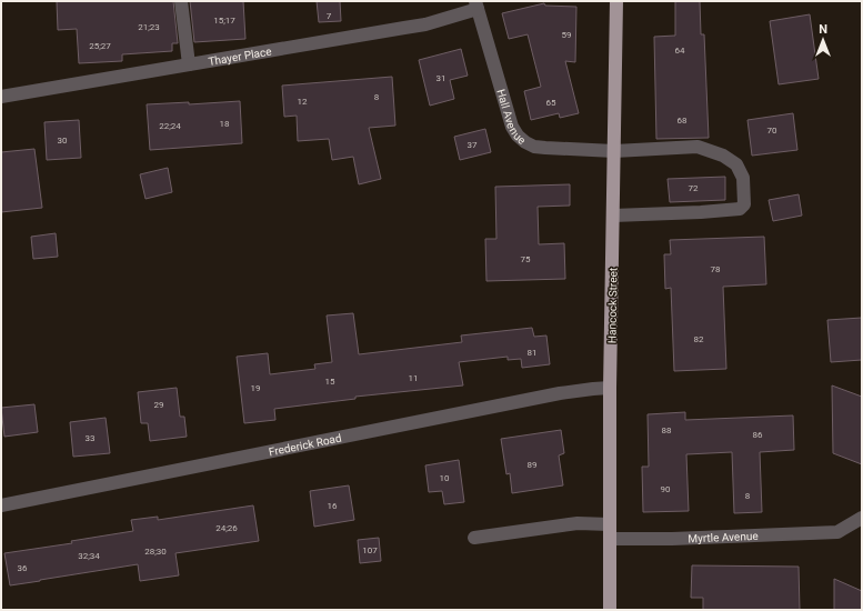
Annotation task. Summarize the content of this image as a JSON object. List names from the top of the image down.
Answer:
{
  "streets": {
    "main road": ["Hancock Street"],
    "street": [
      "Thayer Place",
      "Hall Avenue",
      "Frederick Road",
      "Myrtle Avenue"
    ]
  },
  "crossings": [
    ["Thayer Place", "Hall Avenue"],
    ["Hall Avenue", "Hancock Street"],
    ["Hancock Street", "Frederick Road"],
    ["Hancock Street", "Myrtle Avenue"]
  ],
  "house_numbers": [
    "7",
    "15;17",
    "21;23",
    "59",
    "25;27",
    "64",
    "31",
    "8",
    "12",
    "65",
    "68",
    "18",
    "22;24",
    "70",
    "30",
    "37",
    "72",
    "75",
    "78",
    "82",
    "81",
    "11",
    "15",
    "19",
    "29",
    "88",
    "86",
    "33",
    "89",
    "10",
    "90",
    "8",
    "16",
    "24;26",
    "107",
    "28;30",
    "32;34",
    "36"
  ],
  "north": "top"
}
